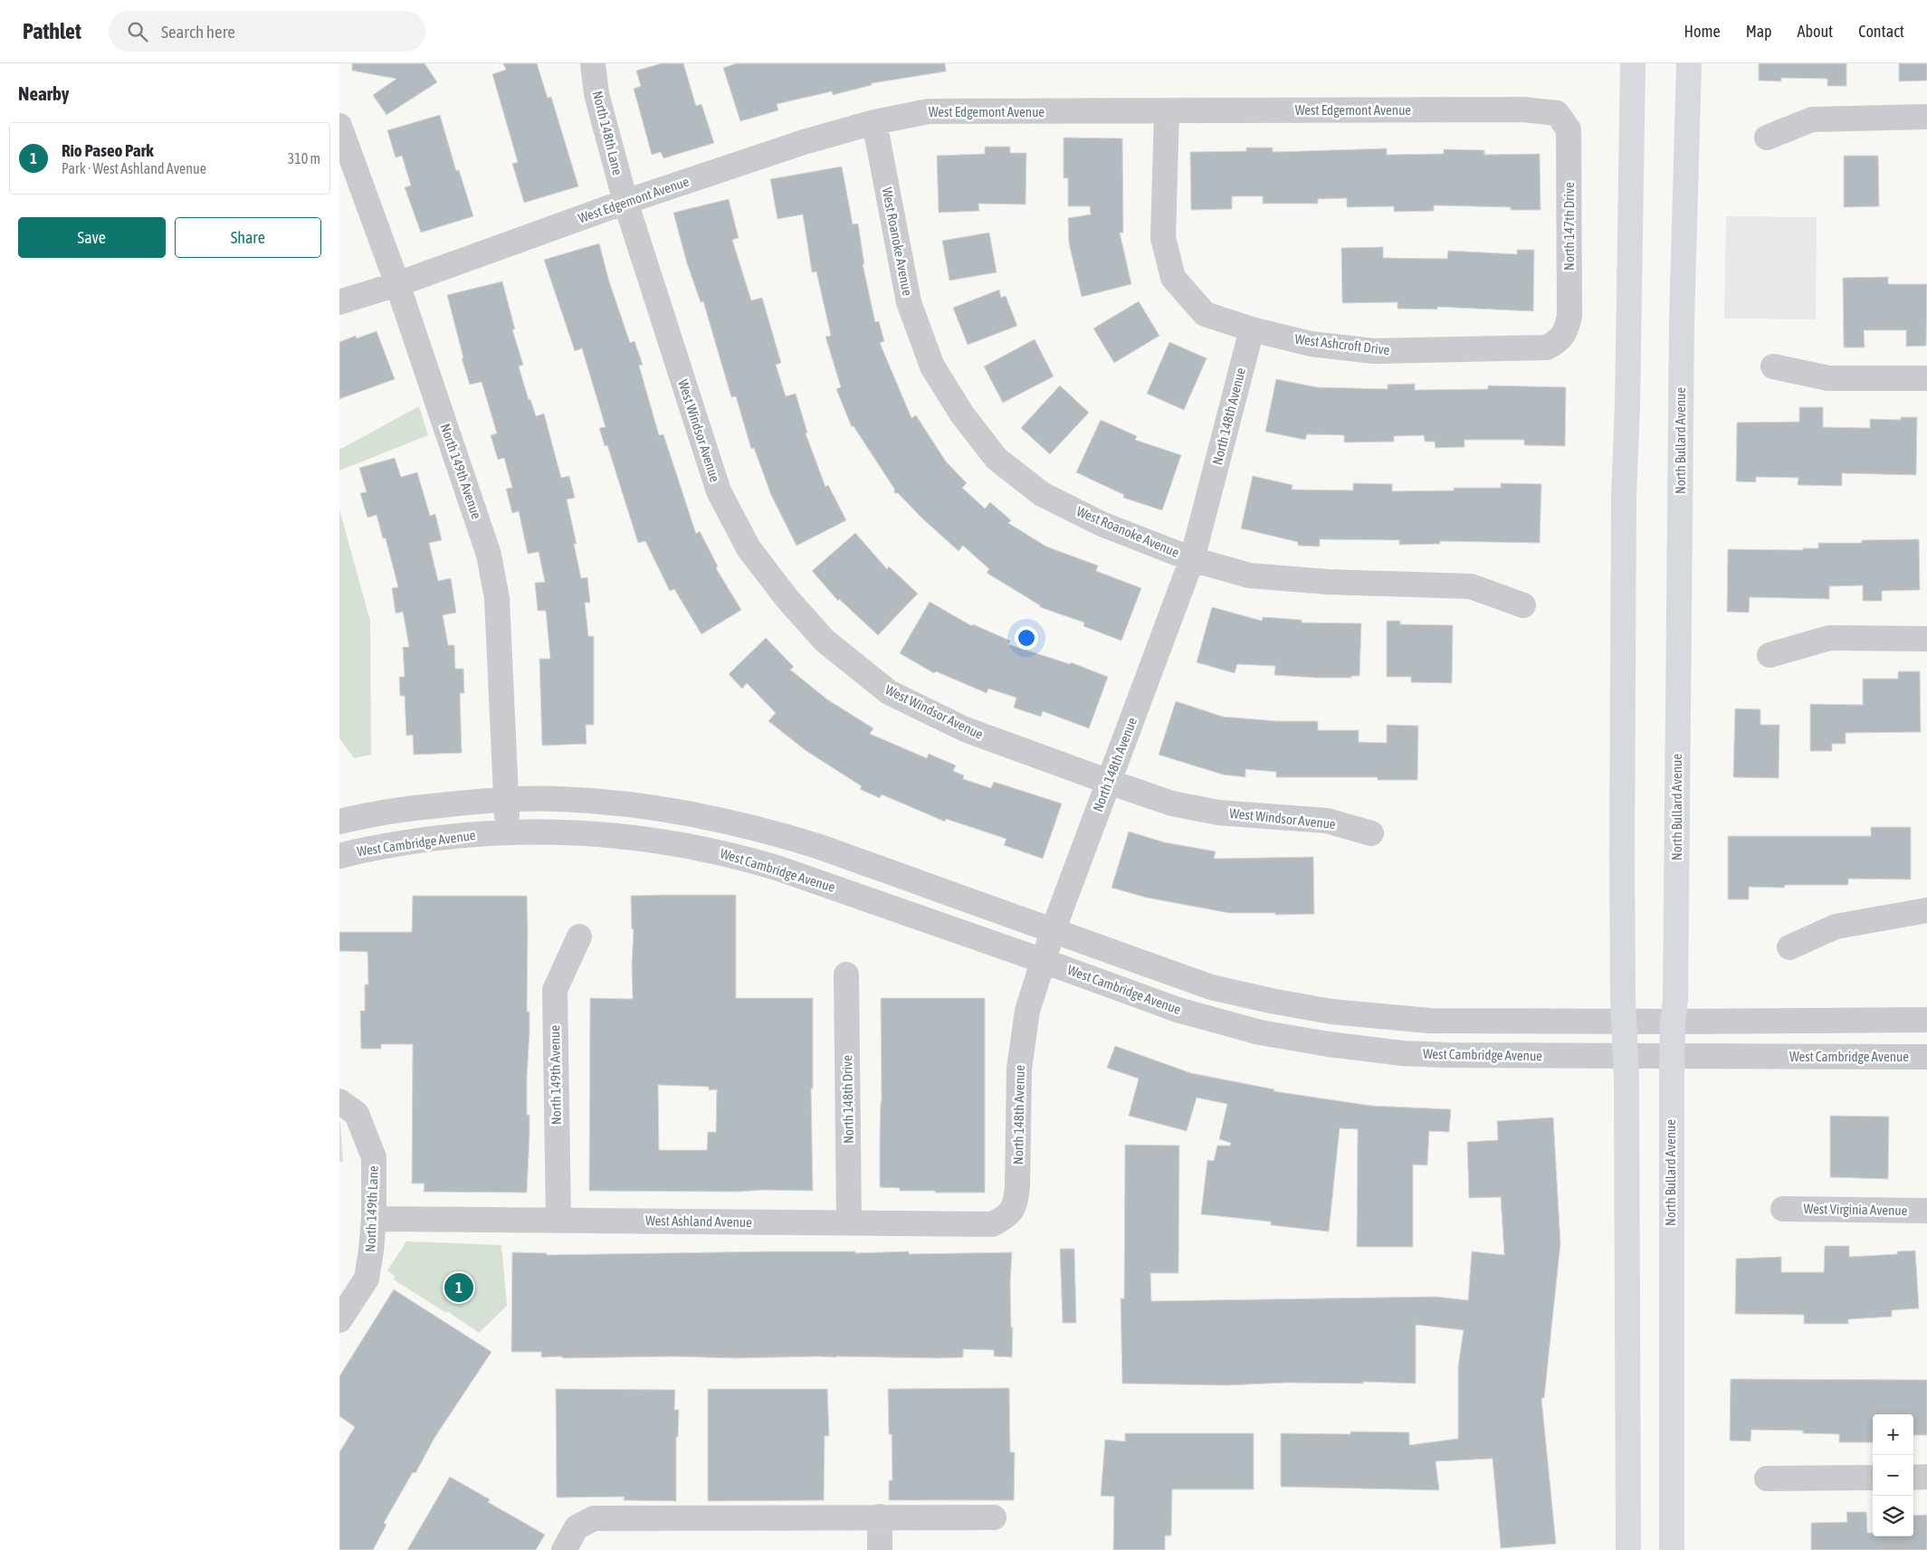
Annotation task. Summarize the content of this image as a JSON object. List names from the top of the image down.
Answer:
{
  "streets": {
    "main road": ["North Bullard Avenue"],
    "street": [
      "West Edgemont Avenue",
      "North 148th Lane",
      "North 147th Drive",
      "West Roanoke Avenue",
      "West Ashcroft Drive",
      "North 148th Avenue",
      "West Windsor Avenue",
      "North 149th Avenue",
      "West Cambridge Avenue",
      "North 148th Drive",
      "North 149th Lane",
      "West Virginia Avenue",
      "West Ashland Avenue"
    ]
  },
  "crossings": [
    ["West Edgemont Avenue", "North 148th Lane"],
    ["West Edgemont Avenue", "North 147th Drive"],
    ["West Edgemont Avenue", "West Roanoke Avenue"],
    ["West Edgemont Avenue", "West Ashcroft Drive"],
    ["West Edgemont Avenue", "West Windsor Avenue"],
    ["West Edgemont Avenue", "North 149th Avenue"],
    ["North 148th Lane", "West Windsor Avenue"],
    ["North 147th Drive", "West Ashcroft Drive"],
    ["West Roanoke Avenue", "North 148th Avenue"],
    ["West Ashcroft Drive", "North 148th Avenue"],
    ["North 148th Avenue", "West Windsor Avenue"],
    ["North 148th Avenue", "West Cambridge Avenue"],
    ["North 148th Avenue", "West Ashland Avenue"],
    ["North Bullard Avenue", "West Cambridge Avenue"],
    ["North 149th Avenue", "West Cambridge Avenue"],
    ["North 149th Avenue", "West Ashland Avenue"],
    ["North 148th Drive", "West Ashland Avenue"],
    ["North 149th Lane", "West Ashland Avenue"]
  ],
  "page": {
    "header": "Pathlet",
    "search": "Search here",
    "nav": [
      "Home",
      "Map",
      "About",
      "Contact"
    ],
    "heading": "Nearby",
    "list": [
      {
        "mark": "1",
        "name": "Rio Paseo Park",
        "note": "Park · West Ashland Avenue",
        "value": "310 m"
      }
    ],
    "buttons": ["Save", "Share"],
    "pins": "1",
    "map_buttons": ["+", "−"]
  }
}
